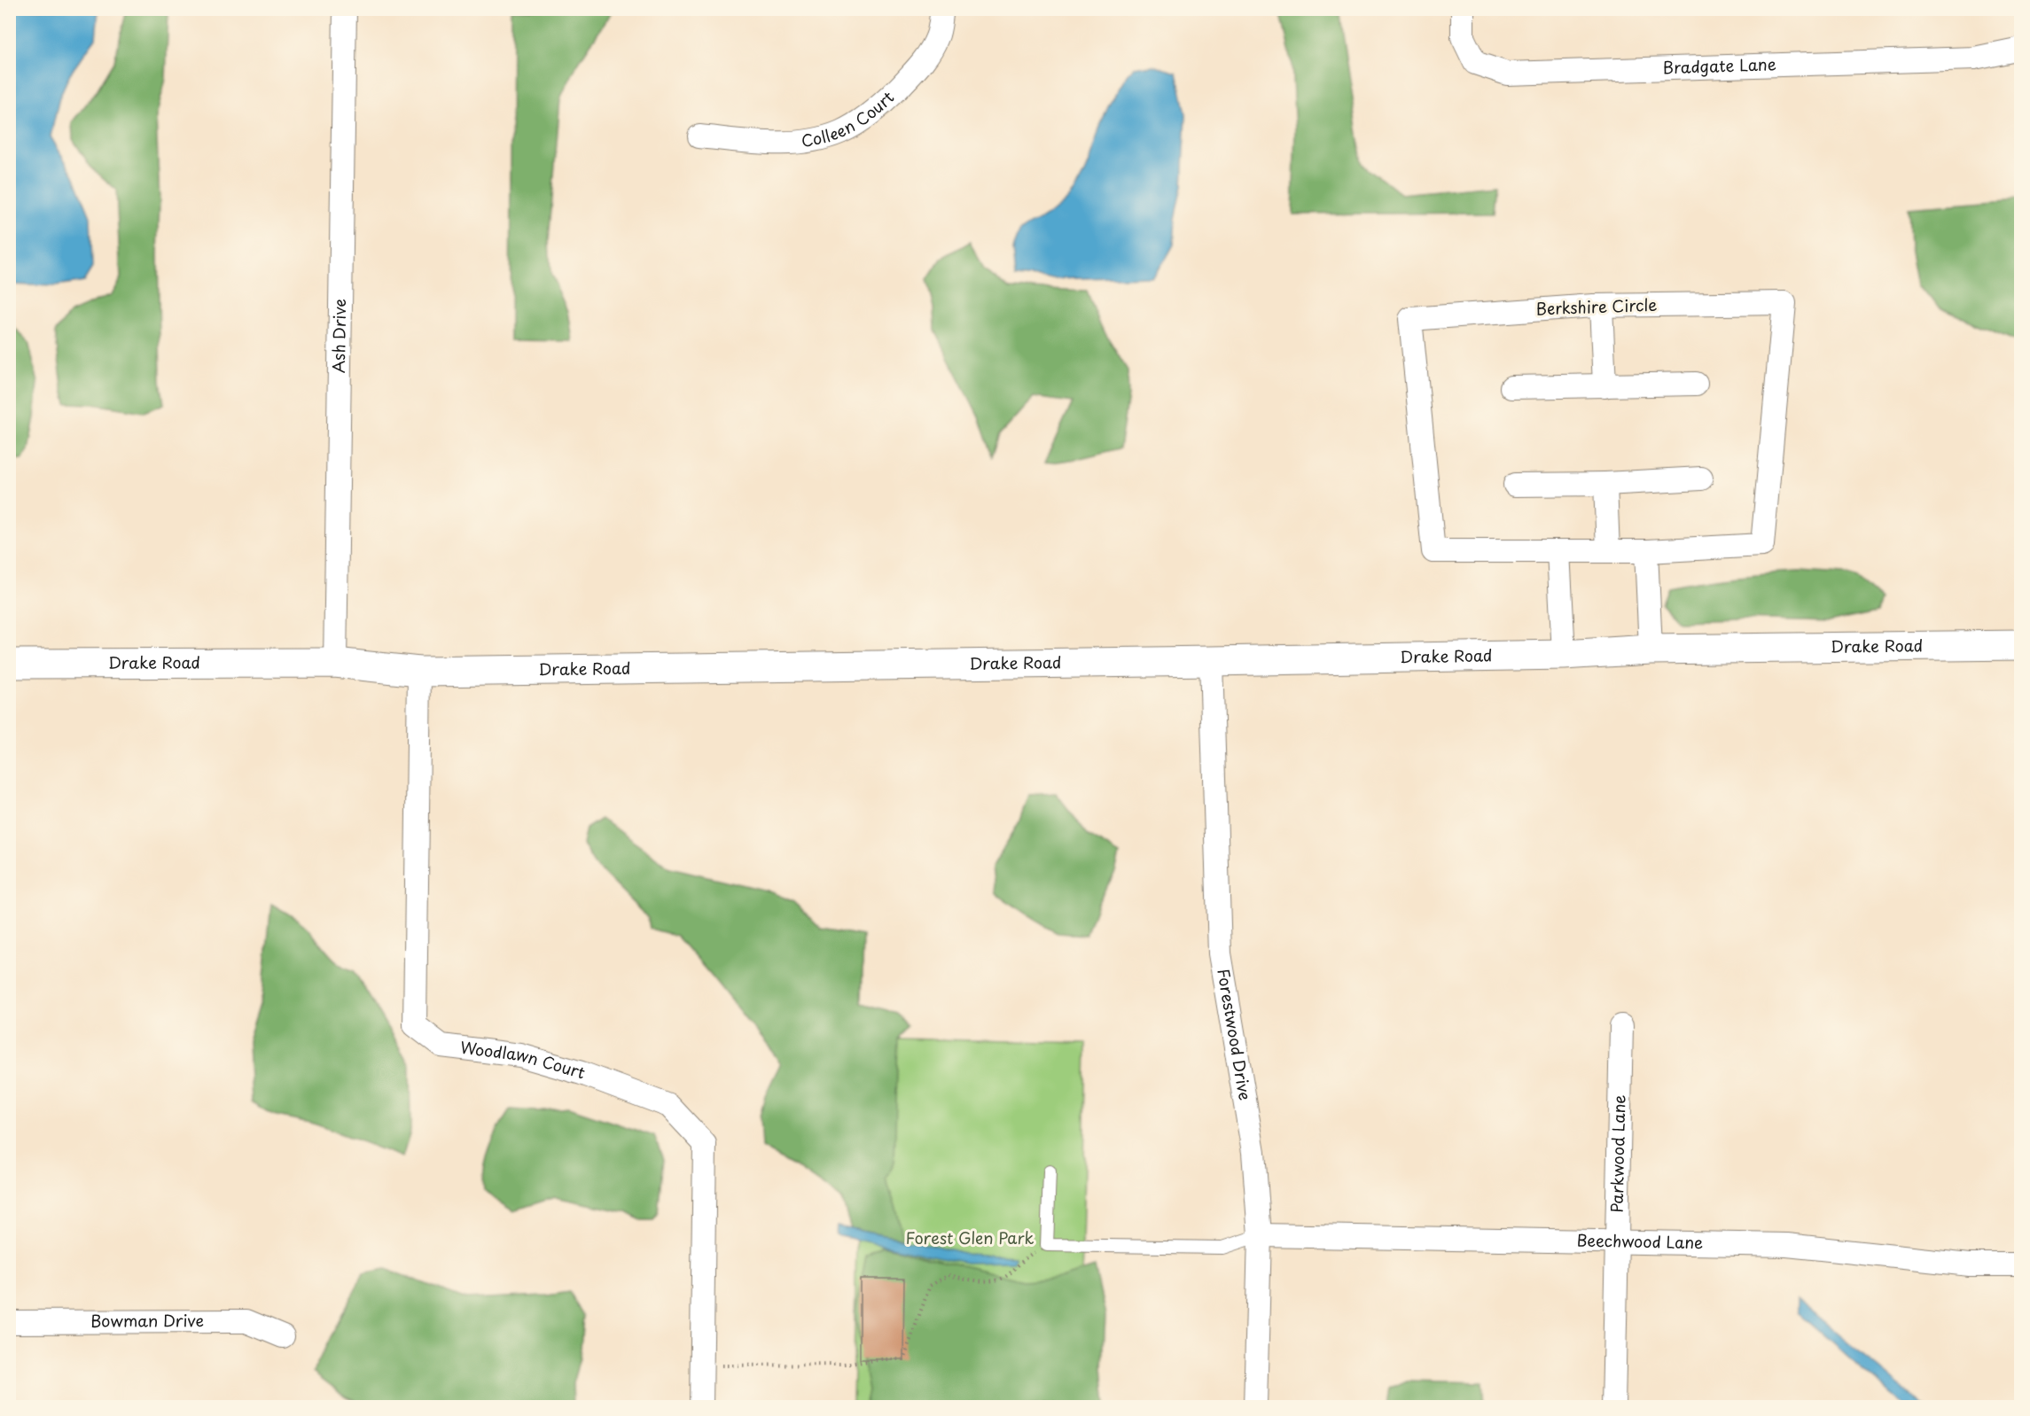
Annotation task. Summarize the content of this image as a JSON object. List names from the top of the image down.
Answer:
{
  "streets": {
    "street": [
      "Bradgate Lane",
      "Colleen Court",
      "Berkshire Circle",
      "Ash Drive",
      "Drake Road",
      "Forestwood Drive",
      "Woodlawn Court",
      "Parkwood Lane",
      "Beechwood Lane",
      "Bowman Drive"
    ]
  },
  "crossings": [
    ["Ash Drive", "Drake Road"],
    ["Drake Road", "Forestwood Drive"],
    ["Drake Road", "Woodlawn Court"],
    ["Forestwood Drive", "Beechwood Lane"],
    ["Parkwood Lane", "Beechwood Lane"]
  ],
  "parks": ["Forest Glen Park"]
}
